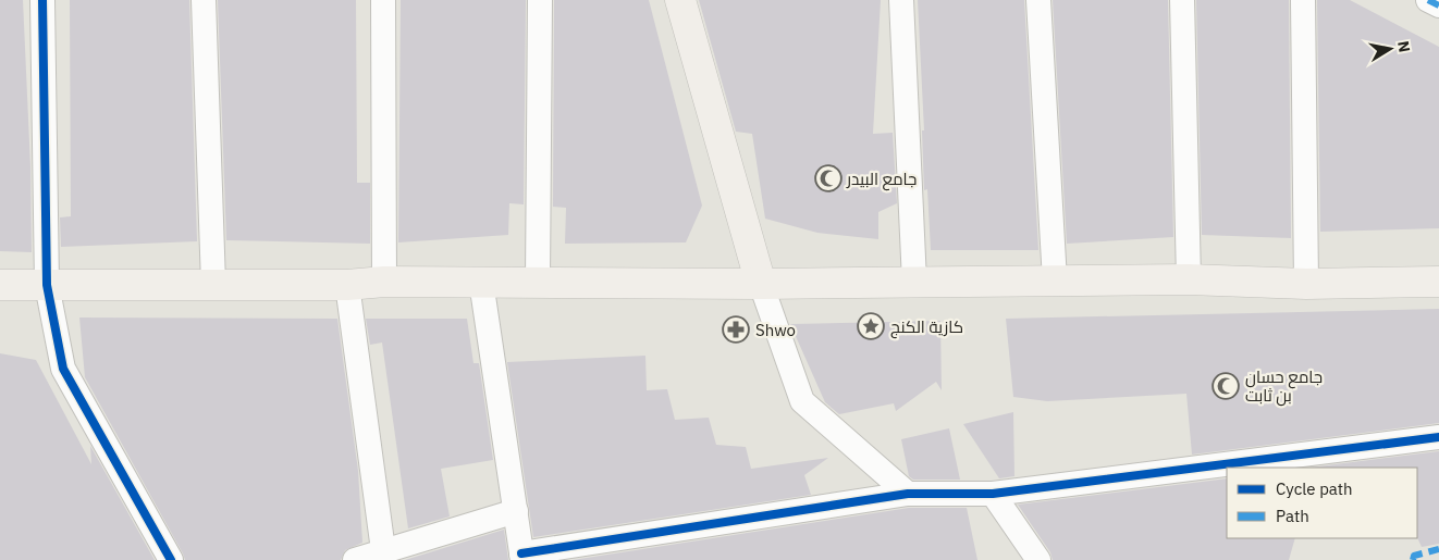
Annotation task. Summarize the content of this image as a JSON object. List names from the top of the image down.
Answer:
{
  "places": {
    "mosque": ["جامع البيدر", "جامع حسان بن ثابت"],
    "place": ["كازية الكنج"],
    "pharmacy": ["Shwo"]
  },
  "legend": ["Cycle path", "Path"],
  "north": "right"
}
